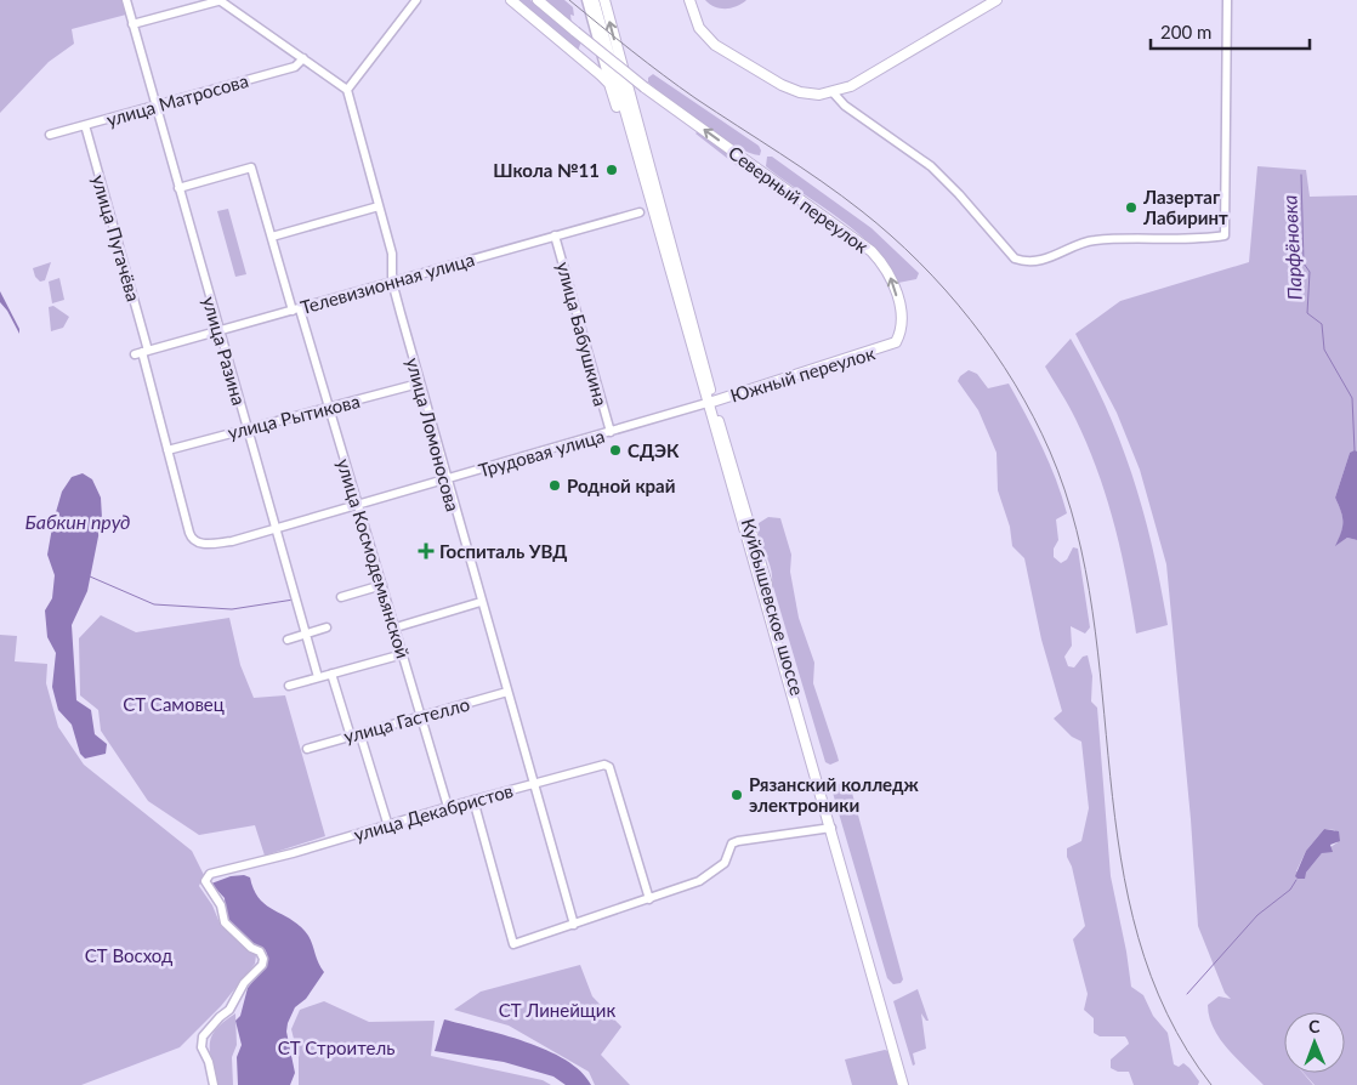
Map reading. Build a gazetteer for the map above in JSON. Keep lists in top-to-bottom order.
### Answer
{
  "streets": {
    "main road": ["Северный переулок", "Южный переулок", "Куйбышевское шоссе"],
    "street": [
      "улица Матросова",
      "улица Пугачёва",
      "Телевизионная улица",
      "улица Бабушкина",
      "улица Разина",
      "улица Рытикова",
      "улица Ломоносова",
      "Трудовая улица",
      "улица Космодемьянской",
      "улица Гастелло",
      "улица Декабристов"
    ]
  },
  "crossings": [
    ["улица Матросова", "улица Пугачёва"],
    ["улица Матросова", "улица Разина"],
    ["Северный переулок", "Южный переулок"],
    ["улица Пугачёва", "Телевизионная улица"],
    ["улица Пугачёва", "улица Рытикова"],
    ["улица Пугачёва", "Трудовая улица"],
    ["Телевизионная улица", "улица Бабушкина"],
    ["Телевизионная улица", "улица Разина"],
    ["Телевизионная улица", "улица Ломоносова"],
    ["Телевизионная улица", "улица Космодемьянской"],
    ["улица Бабушкина", "Трудовая улица"],
    ["улица Разина", "улица Рытикова"],
    ["улица Разина", "Трудовая улица"],
    ["улица Разина", "улица Космодемьянской"],
    ["Южный переулок", "Трудовая улица"],
    ["Южный переулок", "Куйбышевское шоссе"],
    ["улица Рытикова", "улица Ломоносова"],
    ["улица Рытикова", "улица Космодемьянской"],
    ["улица Ломоносова", "Трудовая улица"],
    ["улица Ломоносова", "улица Гастелло"],
    ["улица Ломоносова", "улица Декабристов"],
    ["Трудовая улица", "улица Космодемьянской"],
    ["Трудовая улица", "Куйбышевское шоссе"],
    ["улица Космодемьянской", "улица Гастелло"],
    ["улица Космодемьянской", "улица Декабристов"]
  ],
  "water": ["Парфёновка", "Бабкин пруд"],
  "parks": [
    "СТ Самовец",
    "СТ Восход",
    "СТ Линейщик",
    "СТ Строитель"
  ],
  "places": {
    "other": [
      "Школа №11",
      "Лазертаг Лабиринт",
      "СДЭК",
      "Родной край",
      "Рязанский колледж электроники"
    ],
    "health": ["Госпиталь УВД"]
  },
  "scale_bar": "200 m",
  "north": "top"
}
